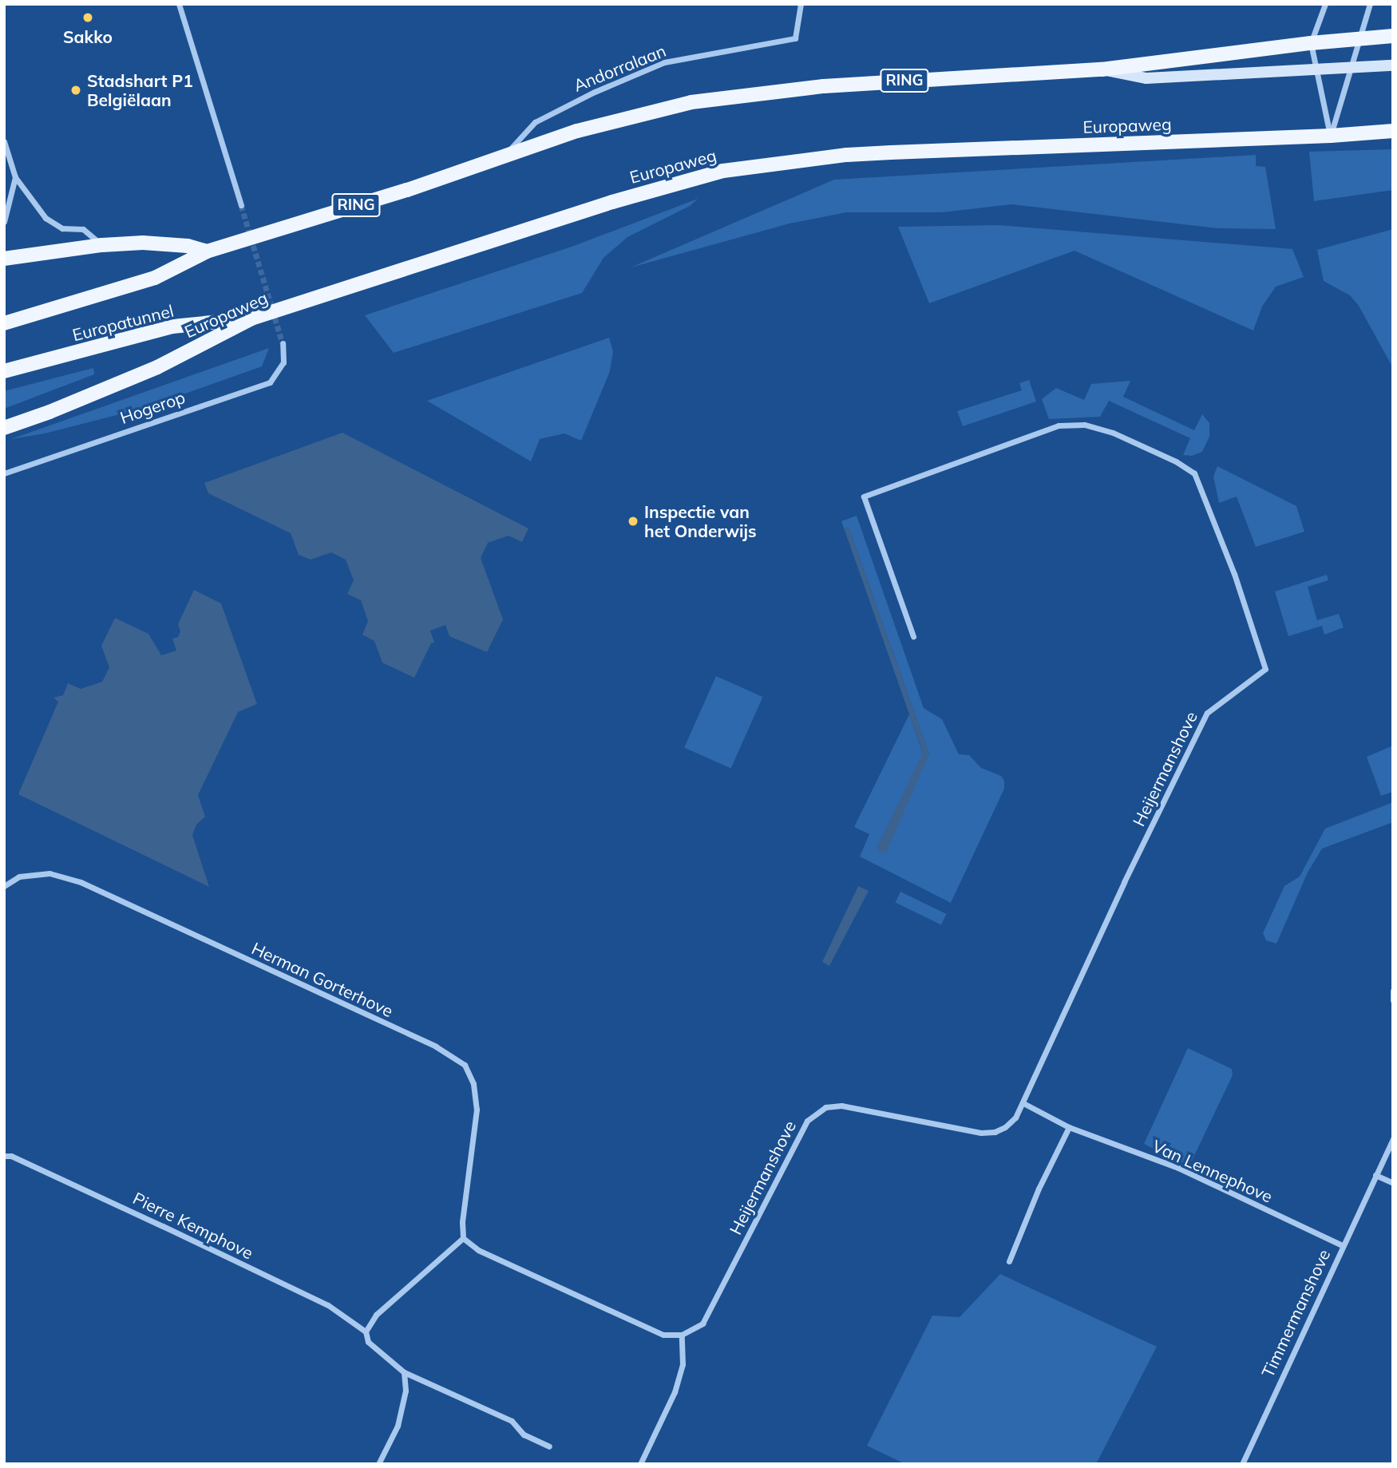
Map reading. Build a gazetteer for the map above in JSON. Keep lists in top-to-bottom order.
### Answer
{
  "streets": {
    "main road": ["RING", "Europaweg", "Europatunnel"],
    "street": [
      "Andorralaan",
      "Hogerop",
      "Heijermanshove",
      "Herman Gorterhove",
      "Van Lennephove",
      "Pierre Kemphove",
      "Timmermanshove"
    ]
  },
  "crossings": [
    ["Andorralaan", "RING"],
    ["RING", "Europatunnel"],
    ["Europaweg", "Europatunnel"],
    ["Heijermanshove", "Van Lennephove"],
    ["Van Lennephove", "Timmermanshove"]
  ],
  "places": ["Sakko", "Stadshart P1 Belgiëlaan", "Inspectie van het Onderwijs"]
}
